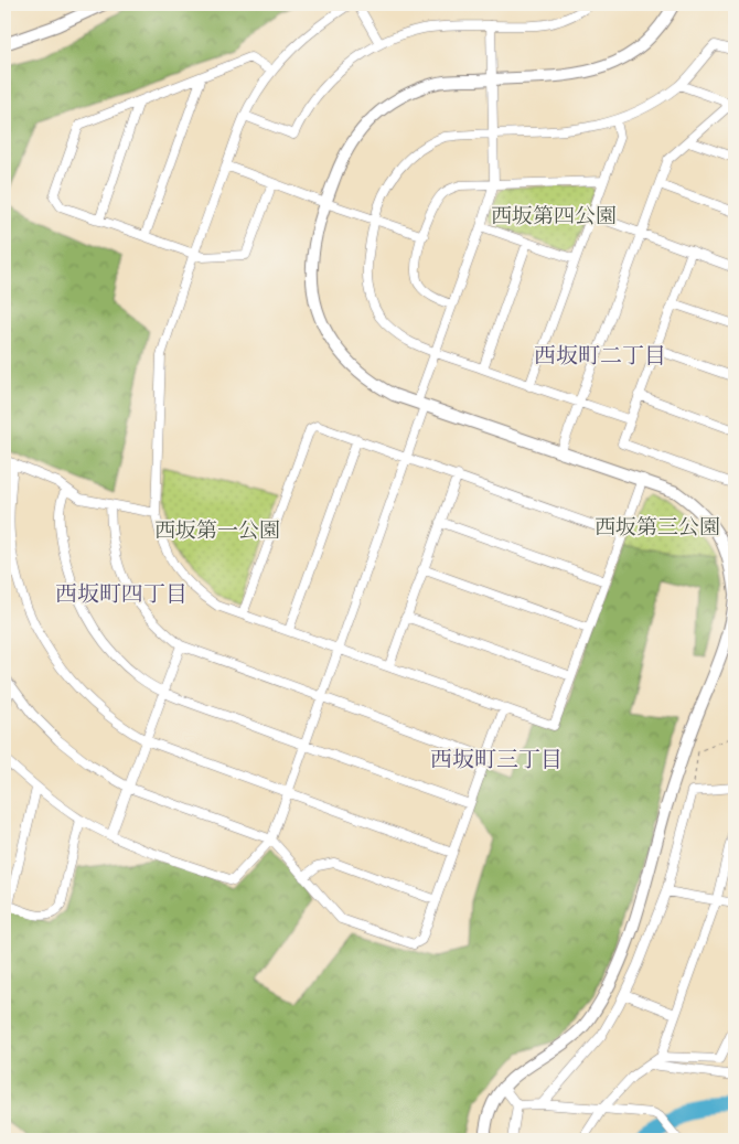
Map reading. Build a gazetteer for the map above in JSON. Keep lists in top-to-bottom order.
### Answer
{
  "districts": ["西坂町二丁目", "西坂町四丁目", "西坂町三丁目"],
  "parks": ["西坂第四公園", "西坂第三公園", "西坂第一公園"]
}
